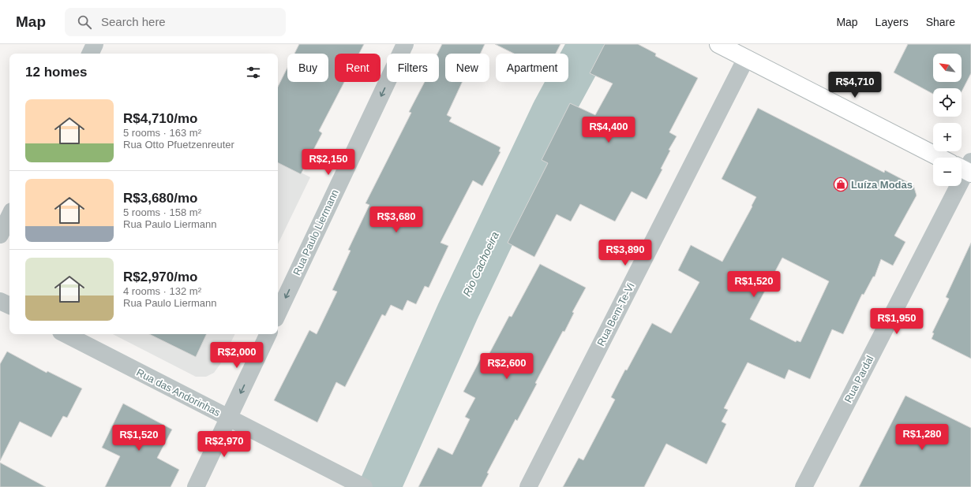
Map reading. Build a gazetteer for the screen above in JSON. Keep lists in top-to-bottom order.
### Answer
{
  "streets": {
    "street": [
      "Rua Paulo Liermann",
      "Rua Bem-Te-Vi",
      "Rua Pardal",
      "Rua das Andorinhas"
    ]
  },
  "one_way": ["Rua Paulo Liermann"],
  "water": ["Rio Cachoeira"],
  "places": {
    "shop": ["Luíza Modas"]
  },
  "north": "top left",
  "page": {
    "header": "Map",
    "search": "Search here",
    "nav": ["Map", "Layers", "Share"],
    "map_buttons": ["+", "−"],
    "chip": [
      "Buy",
      "Rent",
      "Filters",
      "New",
      "Apartment"
    ],
    "heading": "12 homes",
    "price": [
      "R$4,710",
      "R$4,400",
      "R$2,150",
      "R$3,680",
      "R$3,890",
      "R$1,520",
      "R$1,950",
      "R$2,000",
      "R$2,600",
      "R$1,280",
      "R$1,520",
      "R$2,970"
    ],
    "list": [
      {
        "name": "R$4,710/mo",
        "note": "5 rooms · 163 m² · Rua Otto Pfuetzenreuter"
      },
      {
        "name": "R$3,680/mo",
        "note": "5 rooms · 158 m² · Rua Paulo Liermann"
      },
      {
        "name": "R$2,970/mo",
        "note": "4 rooms · 132 m² · Rua Paulo Liermann"
      }
    ]
  }
}
